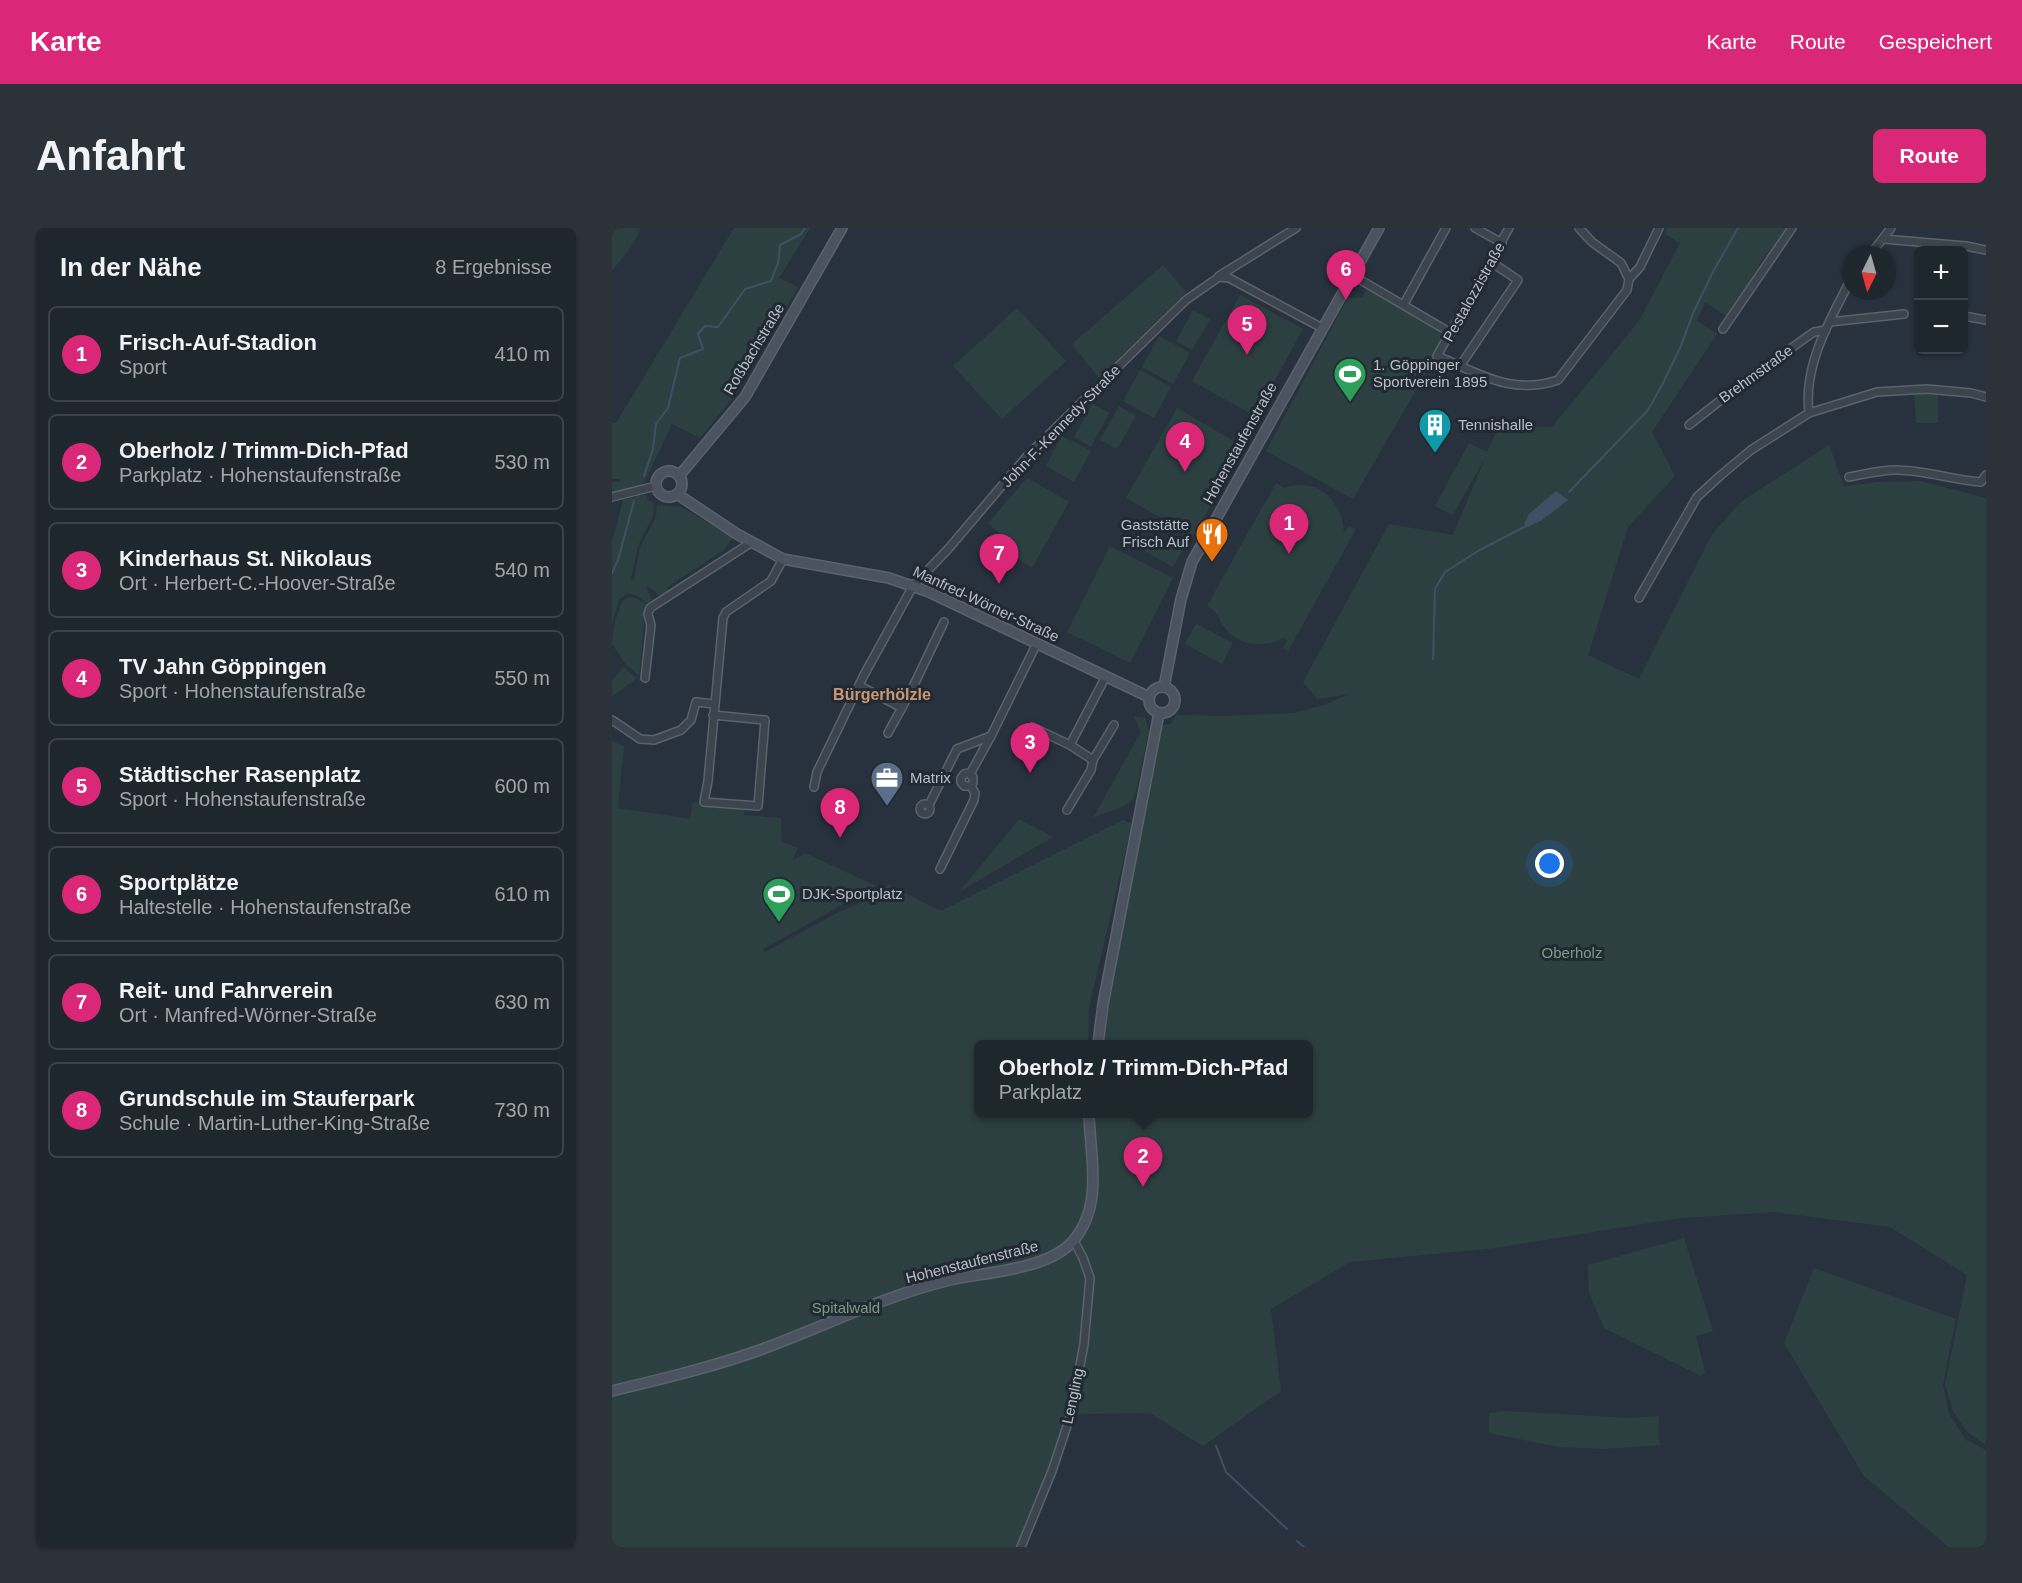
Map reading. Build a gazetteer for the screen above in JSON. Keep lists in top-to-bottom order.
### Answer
{
  "streets": {
    "main road": ["Roßbachstraße", "Hohenstaufenstraße", "Manfred-Wörner-Straße"],
    "street": [
      "Pestalozzistraße",
      "Brehmstraße",
      "John-F.-Kennedy-Straße",
      "Lengling"
    ]
  },
  "crossings": [
    ["Roßbachstraße", "Manfred-Wörner-Straße"],
    ["John-F.-Kennedy-Straße", "Manfred-Wörner-Straße"],
    ["Hohenstaufenstraße", "Manfred-Wörner-Straße"],
    ["Hohenstaufenstraße", "Lengling"]
  ],
  "districts": ["Bürgerhölzle"],
  "parks": ["Oberholz", "Spitalwald"],
  "places": {
    "sports": ["1. Göppinger Sportverein 1895", "DJK-Sportplatz"],
    "building": ["Tennishalle"],
    "restaurant": ["Gaststätte Frisch Auf"],
    "office": ["Matrix"]
  },
  "north": "bottom",
  "page": {
    "header": "Karte",
    "nav": ["Karte", "Route", "Gespeichert"],
    "buttons": "Route",
    "title": "Anfahrt",
    "heading": ["In der Nähe", "8 Ergebnisse"],
    "map_buttons": ["+", "−"],
    "pins": [
      "6",
      "5",
      "4",
      "1",
      "7",
      "3",
      "8",
      "2"
    ],
    "list": [
      {
        "mark": "1",
        "name": "Frisch-Auf-Stadion",
        "note": "Sport",
        "value": "410 m"
      },
      {
        "mark": "2",
        "name": "Oberholz / Trimm-Dich-Pfad",
        "note": "Parkplatz · Hohenstaufenstraße",
        "value": "530 m"
      },
      {
        "mark": "3",
        "name": "Kinderhaus St. Nikolaus",
        "note": "Ort · Herbert-C.-Hoover-Straße",
        "value": "540 m"
      },
      {
        "mark": "4",
        "name": "TV Jahn Göppingen",
        "note": "Sport · Hohenstaufenstraße",
        "value": "550 m"
      },
      {
        "mark": "5",
        "name": "Städtischer Rasenplatz",
        "note": "Sport · Hohenstaufenstraße",
        "value": "600 m"
      },
      {
        "mark": "6",
        "name": "Sportplätze",
        "note": "Haltestelle · Hohenstaufenstraße",
        "value": "610 m"
      },
      {
        "mark": "7",
        "name": "Reit- und Fahrverein",
        "note": "Ort · Manfred-Wörner-Straße",
        "value": "630 m"
      },
      {
        "mark": "8",
        "name": "Grundschule im Stauferpark",
        "note": "Schule · Martin-Luther-King-Straße",
        "value": "730 m"
      }
    ],
    "popup": ["Oberholz / Trimm-Dich-Pfad", "Parkplatz"]
  }
}
